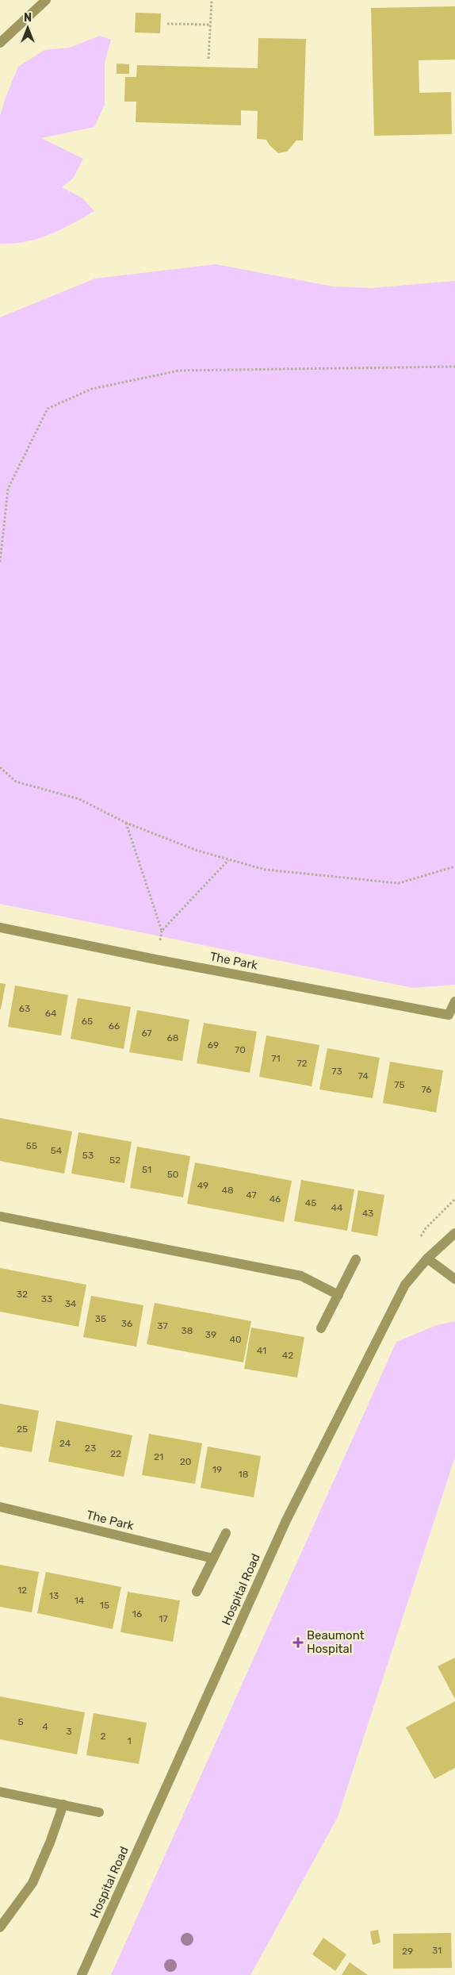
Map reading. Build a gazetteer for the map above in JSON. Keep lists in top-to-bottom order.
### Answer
{
  "streets": {
    "street": ["The Park", "Hospital Road"]
  },
  "places": {
    "health": ["Beaumont Hospital"]
  },
  "house_numbers": [
    "63",
    "64",
    "65",
    "66",
    "67",
    "68",
    "69",
    "70",
    "71",
    "72",
    "73",
    "74",
    "75",
    "76",
    "55",
    "54",
    "53",
    "52",
    "51",
    "50",
    "49",
    "48",
    "47",
    "46",
    "45",
    "44",
    "43",
    "32",
    "33",
    "34",
    "35",
    "36",
    "37",
    "38",
    "39",
    "40",
    "41",
    "42",
    "25",
    "24",
    "23",
    "22",
    "21",
    "20",
    "19",
    "18",
    "12",
    "13",
    "14",
    "15",
    "16",
    "17",
    "5",
    "4",
    "3",
    "2",
    "1",
    "31",
    "29"
  ],
  "north": "top"
}
